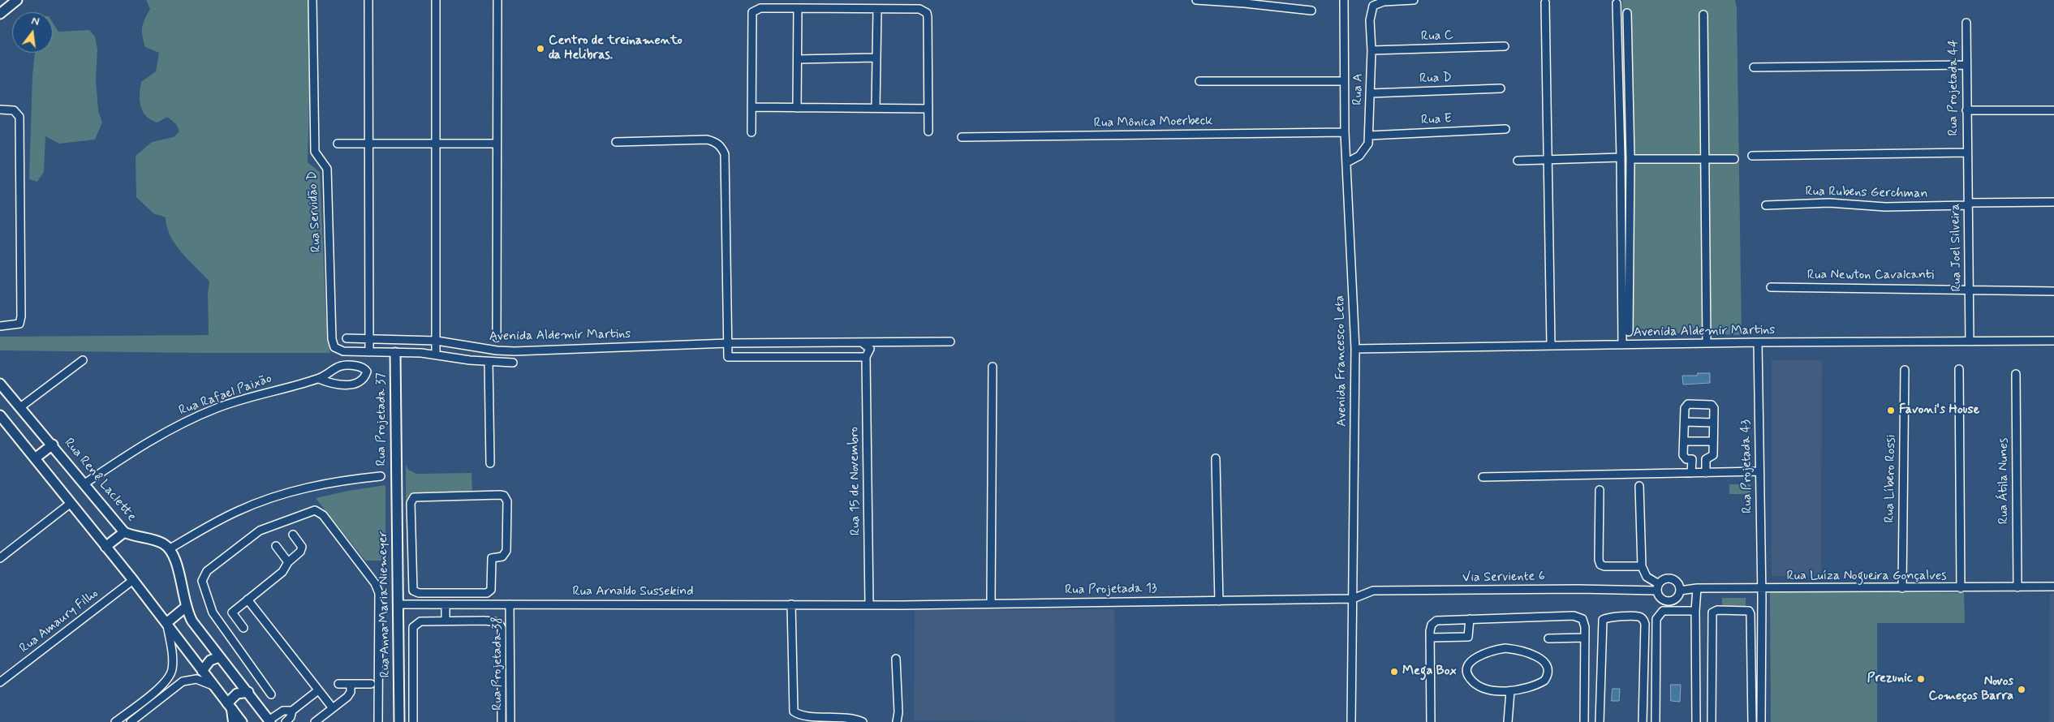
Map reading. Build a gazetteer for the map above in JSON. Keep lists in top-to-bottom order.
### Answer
{
  "streets": {
    "street": [
      "Rua C",
      "Rua D",
      "Rua Projetada 44",
      "Rua A",
      "Rua E",
      "Rua Mônica Moerbeck",
      "Rua Rubens Gerchman",
      "Rua Servidão D",
      "Rua Joel Silveira",
      "Rua Newton Cavalcanti",
      "Avenida Aldemir Martins",
      "Avenida Francesco Leta",
      "Rua Rafael Paixão",
      "Rua Projetada 37",
      "Rua Projetada 43",
      "Rua Líbero Rossi",
      "Rua Renê Laclette",
      "Rua 15 de Novembro",
      "Rua Átila Nunes",
      "Rua Luíza Nogueira Gonçalves",
      "Via Serviente 6",
      "Rua Projetada 13",
      "Rua Arnaldo Sussekind",
      "Rua Anna Maria Niemeyer",
      "Rua Amaury Filho",
      "Rua Projetada 38"
    ]
  },
  "crossings": [
    ["Rua C", "Rua A"],
    ["Rua D", "Rua A"],
    ["Rua Projetada 44", "Rua Joel Silveira"],
    ["Rua A", "Rua E"],
    ["Rua A", "Avenida Francesco Leta"],
    ["Rua Mônica Moerbeck", "Avenida Francesco Leta"],
    ["Rua Rubens Gerchman", "Rua Joel Silveira"],
    ["Rua Servidão D", "Avenida Aldemir Martins"],
    ["Rua Joel Silveira", "Rua Newton Cavalcanti"],
    ["Rua Joel Silveira", "Avenida Aldemir Martins"],
    ["Avenida Aldemir Martins", "Avenida Francesco Leta"],
    ["Avenida Aldemir Martins", "Rua Projetada 37"],
    ["Avenida Aldemir Martins", "Rua Projetada 43"],
    ["Avenida Francesco Leta", "Via Serviente 6"],
    ["Avenida Francesco Leta", "Rua Projetada 13"],
    ["Rua Rafael Paixão", "Rua Renê Laclette"],
    ["Rua Projetada 37", "Rua Anna Maria Niemeyer"],
    ["Rua Projetada 43", "Rua Luíza Nogueira Gonçalves"],
    ["Rua Líbero Rossi", "Rua Luíza Nogueira Gonçalves"],
    ["Rua 15 de Novembro", "Rua Projetada 13"],
    ["Rua 15 de Novembro", "Rua Arnaldo Sussekind"],
    ["Rua Átila Nunes", "Rua Luíza Nogueira Gonçalves"],
    ["Rua Luíza Nogueira Gonçalves", "Via Serviente 6"],
    ["Via Serviente 6", "Rua Projetada 13"],
    ["Rua Projetada 13", "Rua Arnaldo Sussekind"],
    ["Rua Arnaldo Sussekind", "Rua Anna Maria Niemeyer"],
    ["Rua Arnaldo Sussekind", "Rua Projetada 38"]
  ],
  "places": [
    "Centro de treinamento da Helibras.",
    "Favoni's House",
    "Mega Box",
    "Prezunic",
    "Novos Começos Barra"
  ],
  "north": "top"
}
